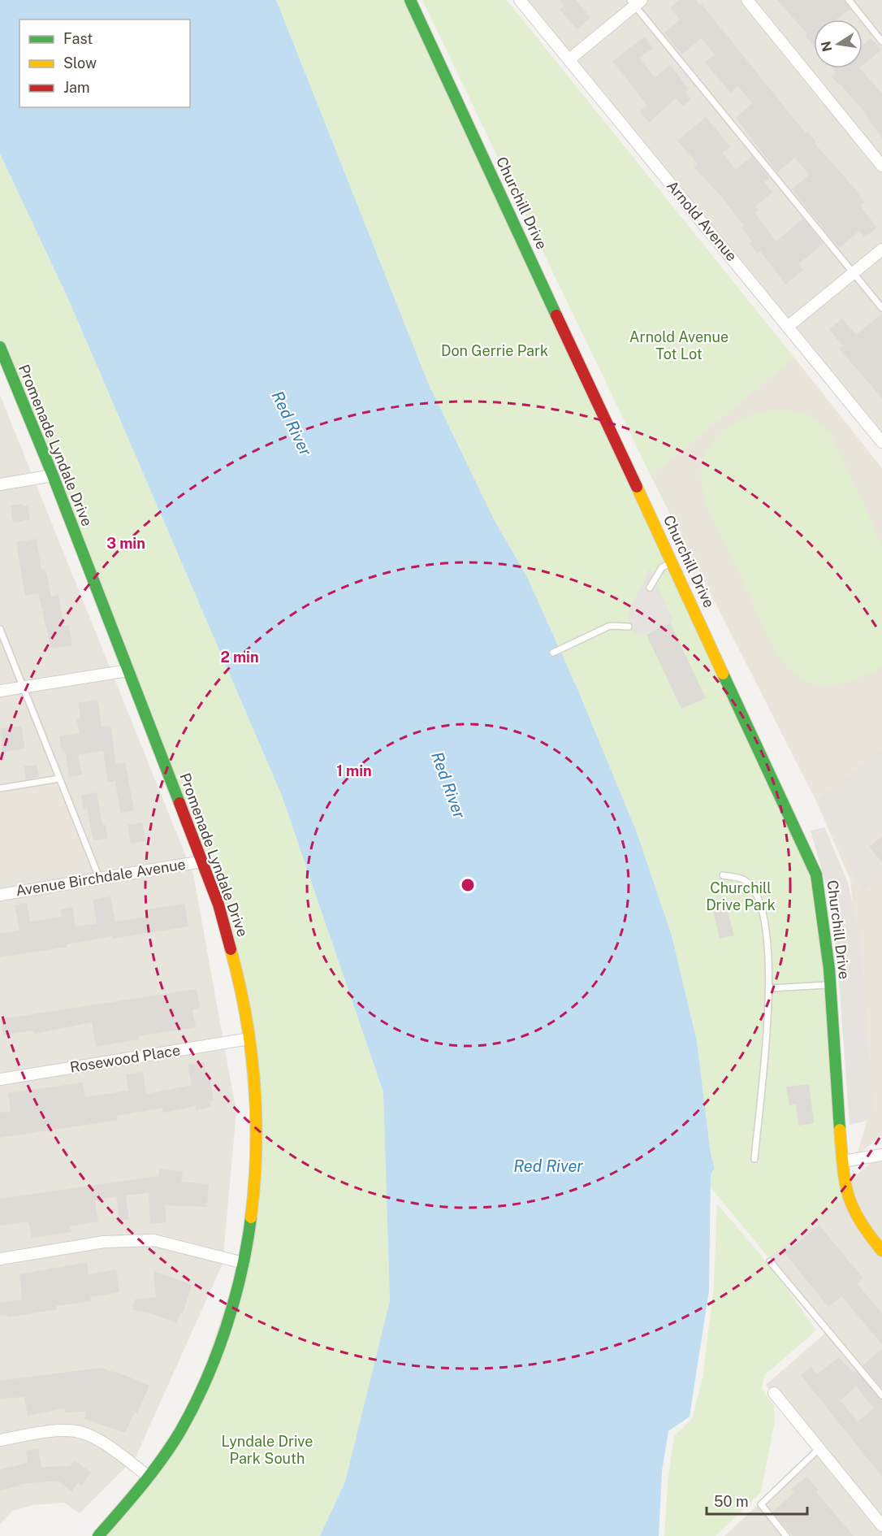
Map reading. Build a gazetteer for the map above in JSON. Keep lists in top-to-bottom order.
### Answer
{
  "streets": {
    "street": [
      "Churchill Drive",
      "Arnold Avenue",
      "Promenade Lyndale Drive",
      "Avenue Birchdale Avenue",
      "Rosewood Place"
    ]
  },
  "crossings": [
    ["Promenade Lyndale Drive", "Avenue Birchdale Avenue"],
    ["Promenade Lyndale Drive", "Rosewood Place"]
  ],
  "water": ["Red River"],
  "parks": [
    "Arnold Avenue Tot Lot",
    "Don Gerrie Park",
    "Churchill Drive Park",
    "Lyndale Drive Park South"
  ],
  "legend": ["Fast", "Slow", "Jam"],
  "scale_bar": "50 m",
  "north": "left",
  "rings": ["3 min", "2 min", "1 min"]
}
